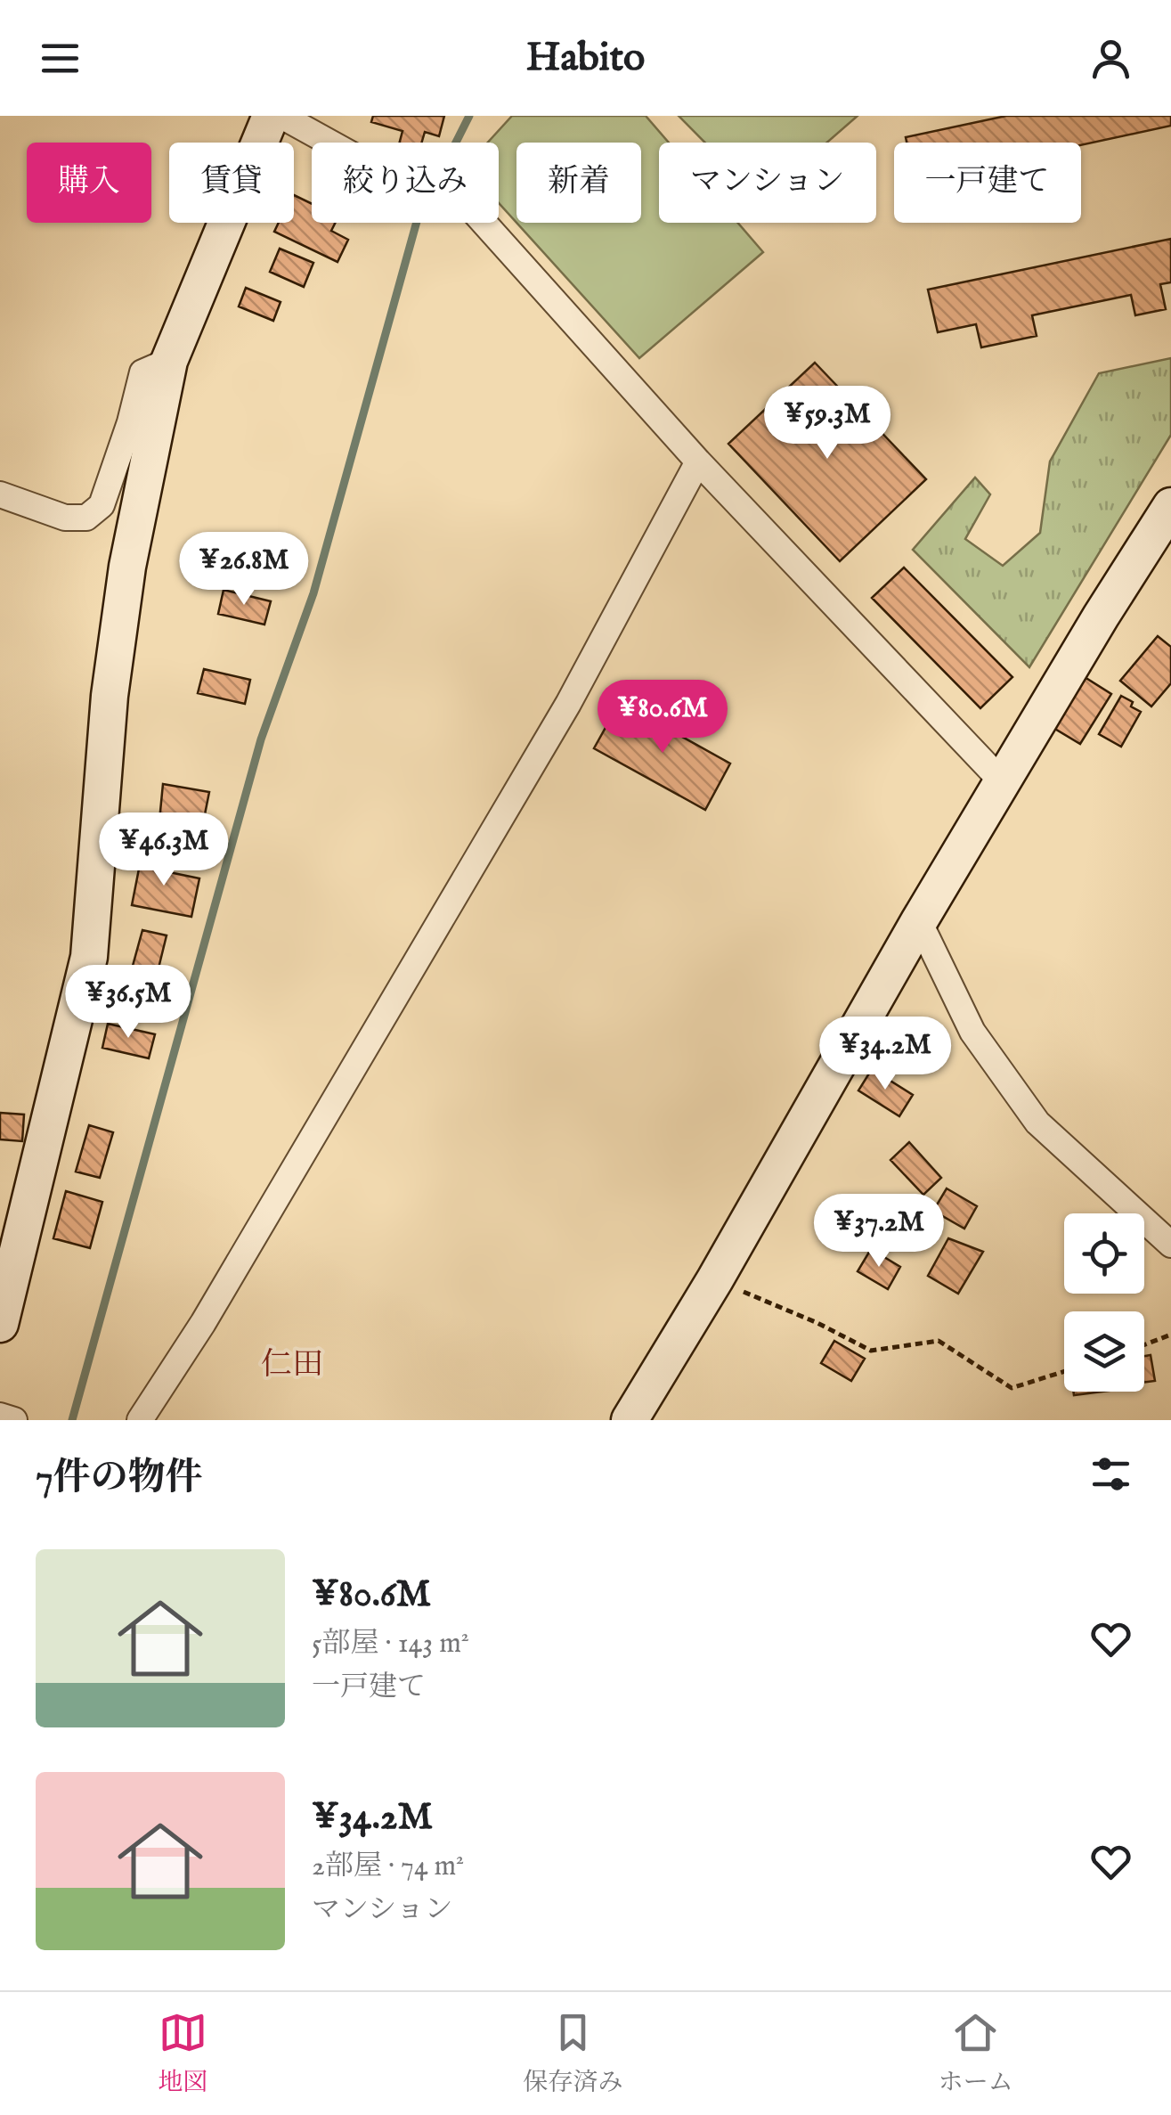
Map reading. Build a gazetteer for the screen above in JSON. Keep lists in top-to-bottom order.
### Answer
{
  "districts": ["仁田"],
  "page": {
    "header": "Habito",
    "chip": [
      "購入",
      "賃貸",
      "絞り込み",
      "新着",
      "マンション",
      "一戸建て"
    ],
    "price": [
      "¥59.3M",
      "¥26.8M",
      "¥80.6M",
      "¥46.3M",
      "¥36.5M",
      "¥34.2M",
      "¥37.2M"
    ],
    "heading": "7件の物件",
    "list": [
      {
        "name": "¥80.6M",
        "note": "5部屋 · 143 m² · 一戸建て"
      },
      {
        "name": "¥34.2M",
        "note": "2部屋 · 74 m² · マンション"
      }
    ],
    "tabs": ["地図", "保存済み", "ホーム"]
  }
}
